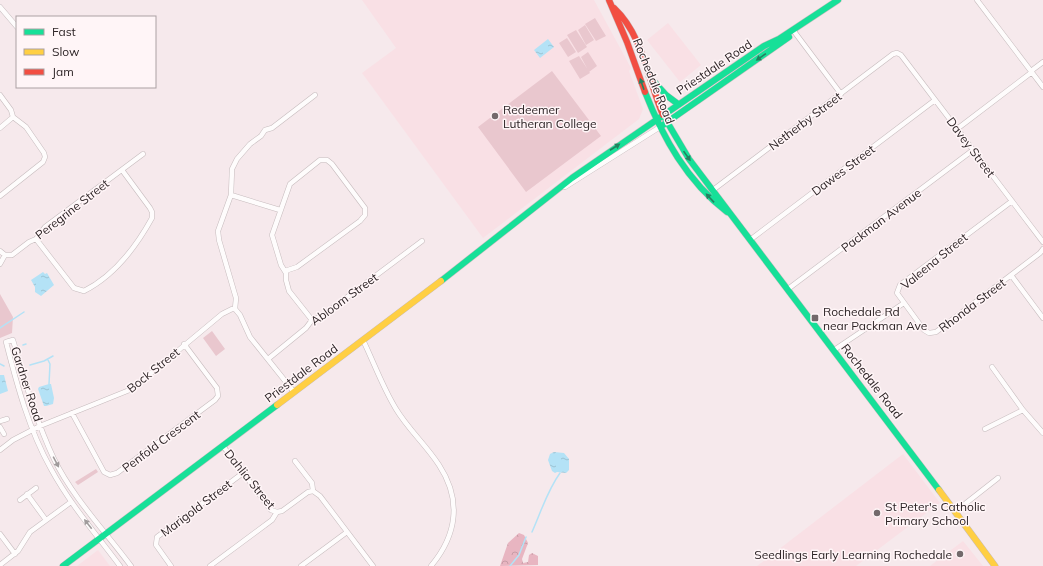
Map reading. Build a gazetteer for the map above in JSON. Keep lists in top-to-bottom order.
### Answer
{
  "streets": {
    "street": [
      "Priestdale Road",
      "Rochedale Road",
      "Netherby Street",
      "Davey Street",
      "Dawes Street",
      "Peregrine Street",
      "Packman Avenue",
      "Valeena Street",
      "Abloom Street",
      "Rhonda Street",
      "Bock Street",
      "Gardner Road",
      "Penfold Crescent",
      "Dahlia Street",
      "Marigold Street"
    ]
  },
  "crossings": [
    ["Priestdale Road", "Rochedale Road"],
    ["Priestdale Road", "Gardner Road"],
    ["Priestdale Road", "Dahlia Street"],
    ["Rochedale Road", "Netherby Street"],
    ["Rochedale Road", "Dawes Street"],
    ["Rochedale Road", "Packman Avenue"],
    ["Rochedale Road", "Valeena Street"],
    ["Netherby Street", "Davey Street"],
    ["Davey Street", "Dawes Street"],
    ["Davey Street", "Packman Avenue"],
    ["Davey Street", "Valeena Street"],
    ["Valeena Street", "Rhonda Street"],
    ["Bock Street", "Gardner Road"],
    ["Bock Street", "Penfold Crescent"],
    ["Dahlia Street", "Marigold Street"]
  ],
  "places": {
    "other": ["Redeemer Lutheran College", "St Peter's Catholic Primary School", "Seedlings Early Learning Rochedale"],
    "transit": ["Rochedale Rd near Packman Ave"]
  },
  "legend": ["Fast", "Slow", "Jam"]
}
